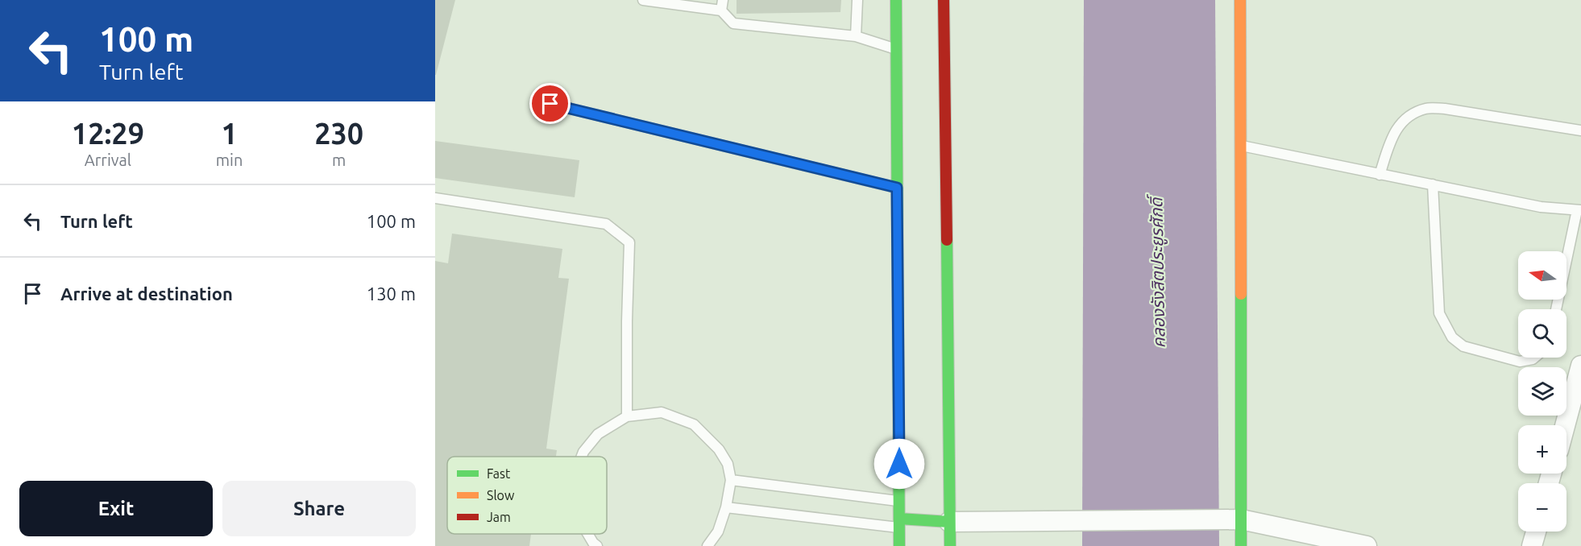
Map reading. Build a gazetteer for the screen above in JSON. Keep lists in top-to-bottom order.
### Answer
{
  "water": ["คลองรังสิตประยูรศักดิ์"],
  "legend": ["Fast", "Slow", "Jam"],
  "north": "left",
  "page": {
    "turn": ["100 m", "Turn left"],
    "eta": [
      "12:29",
      "Arrival",
      "1",
      "min",
      "230",
      "m"
    ],
    "list": [
      {
        "name": "Turn left",
        "value": "100 m"
      },
      {
        "name": "Arrive at destination",
        "value": "130 m"
      }
    ],
    "map_buttons": ["+", "−"],
    "buttons": ["Exit", "Share"]
  }
}
